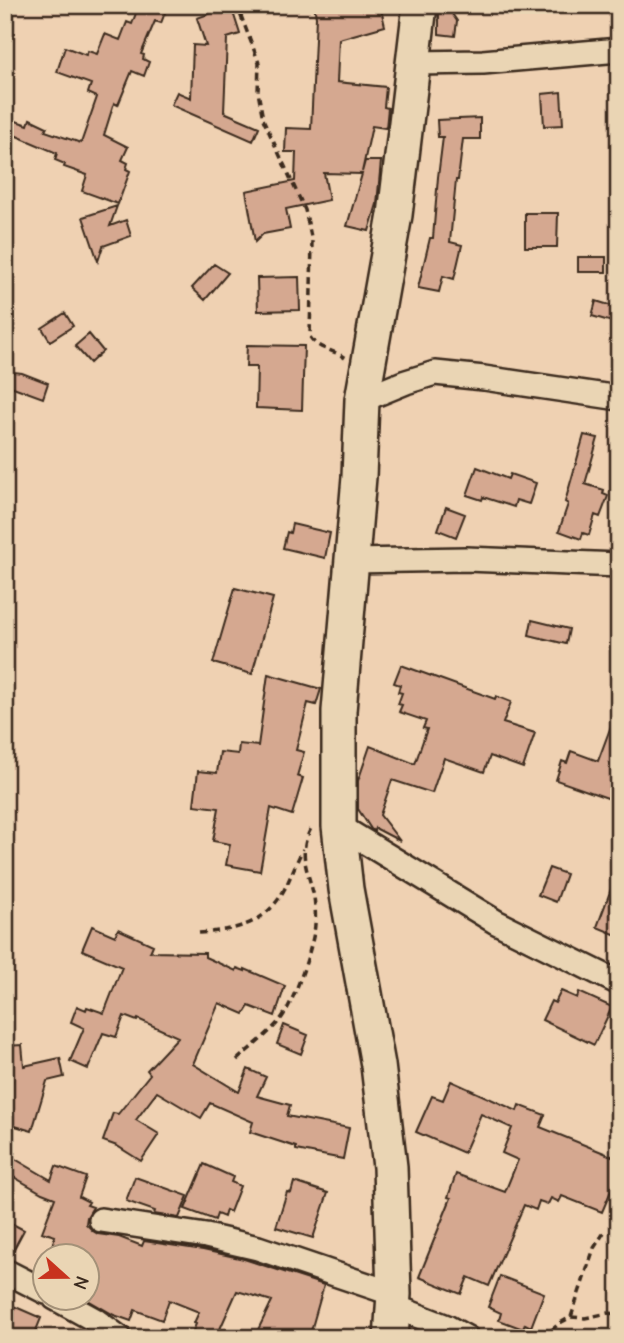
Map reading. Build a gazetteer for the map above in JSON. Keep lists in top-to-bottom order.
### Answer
{
  "north": "right"
}
